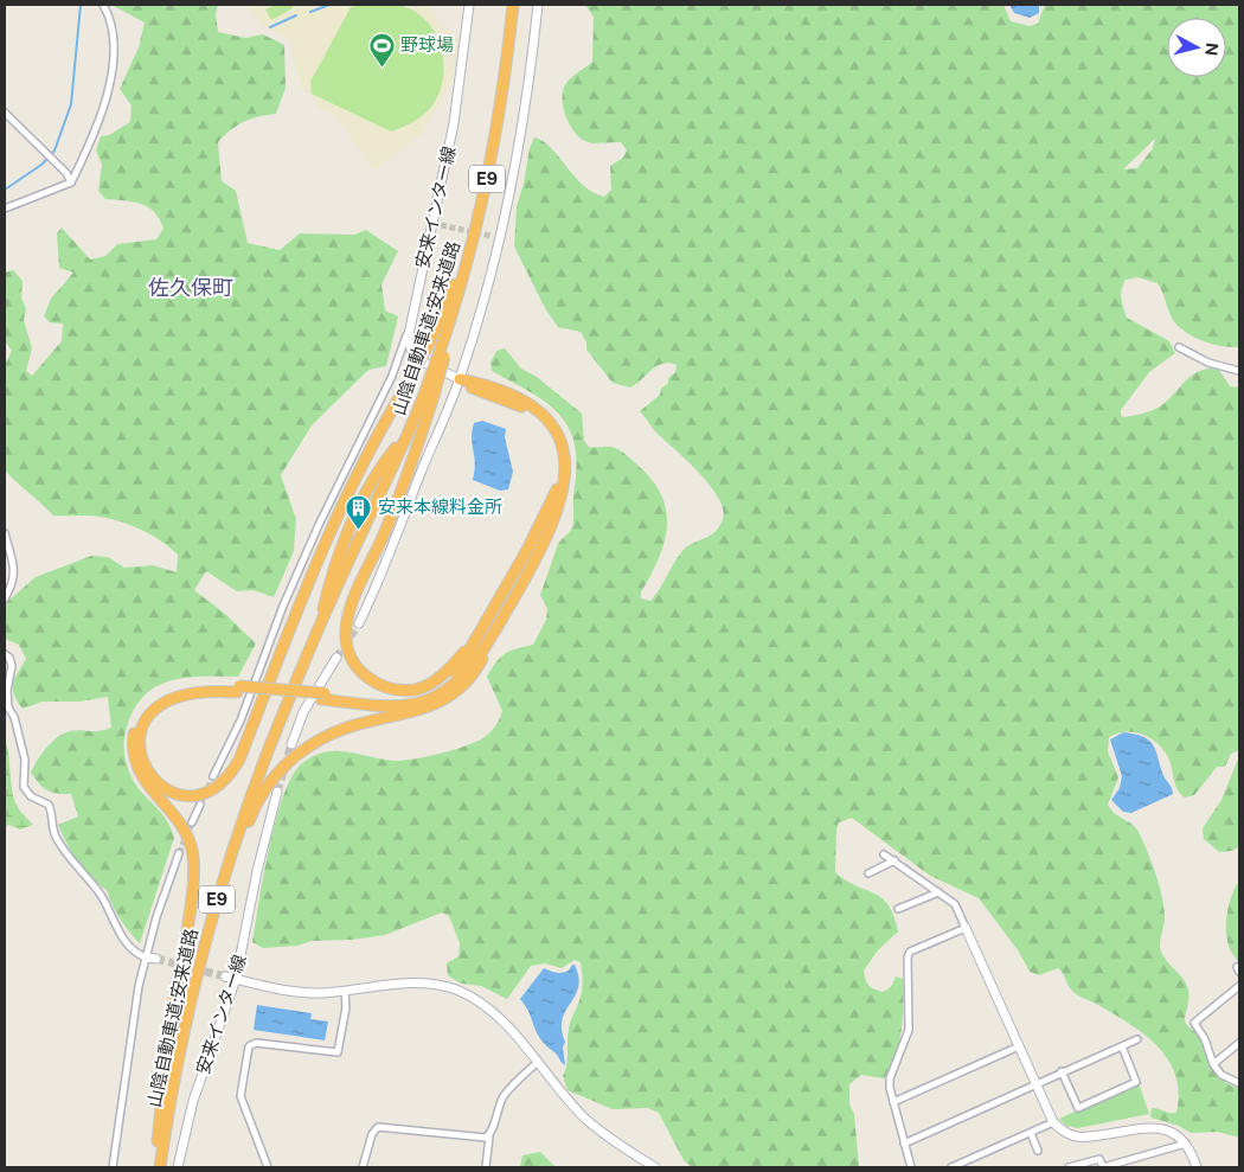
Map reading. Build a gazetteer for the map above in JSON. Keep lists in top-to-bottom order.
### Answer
{
  "streets": {
    "highway": ["E9", "山陰自動車道;安来道路"],
    "main road": ["安来インター線"]
  },
  "crossings": [
    ["E9", "山陰自動車道;安来道路"]
  ],
  "districts": ["佐久保町"],
  "places": {
    "sports": ["野球場"],
    "building": ["安来本線料金所"]
  },
  "north": "right"
}
